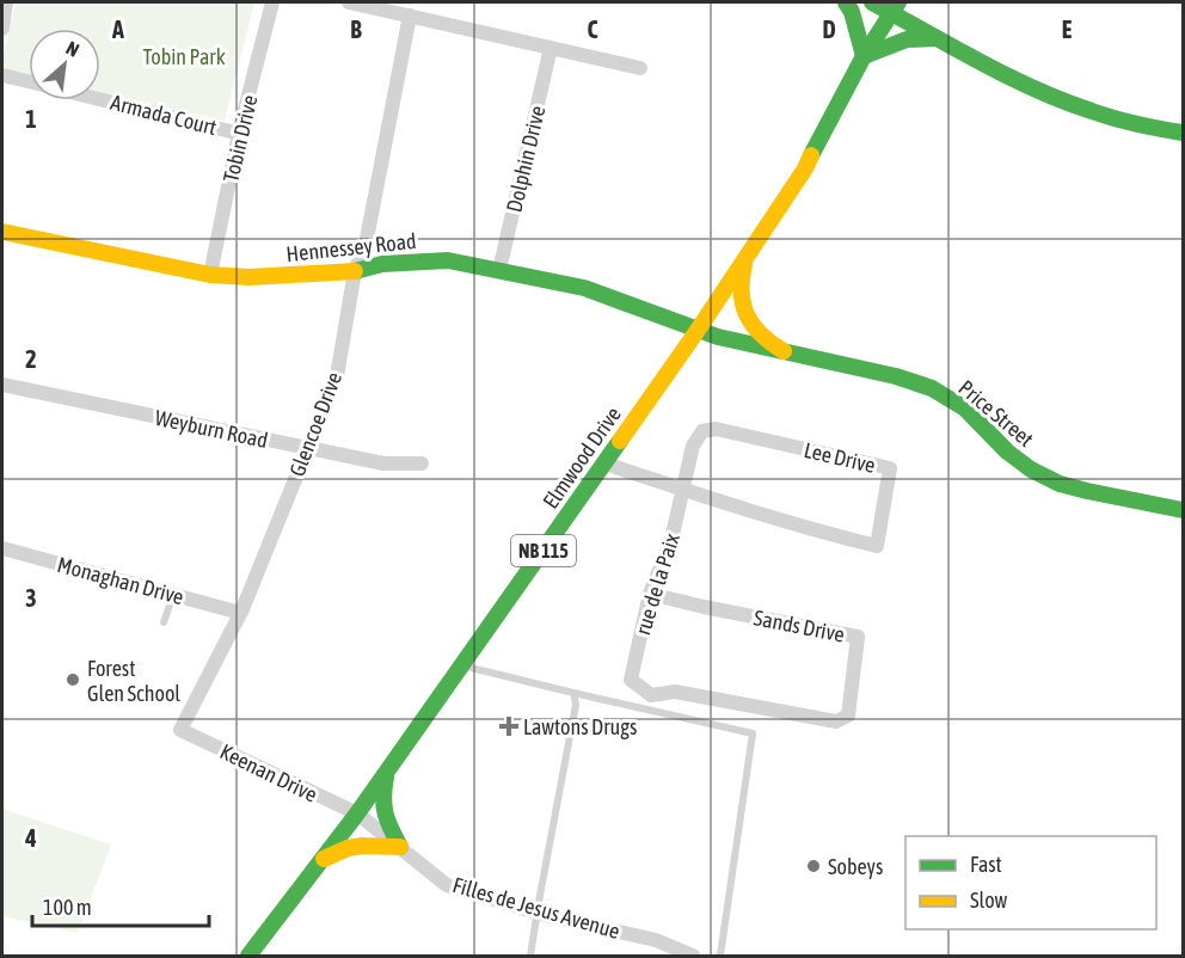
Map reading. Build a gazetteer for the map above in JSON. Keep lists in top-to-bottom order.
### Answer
{
  "streets": {
    "main road": [
      "Hennessey Road",
      "Price Street",
      "Elmwood Drive",
      "NB 115"
    ],
    "street": [
      "Armada Court",
      "Tobin Drive",
      "Dolphin Drive",
      "Glencoe Drive",
      "Weyburn Road",
      "Lee Drive",
      "Monaghan Drive",
      "rue de la Paix",
      "Sands Drive",
      "Keenan Drive",
      "Filles de Jesus Avenue"
    ]
  },
  "crossings": [
    ["Armada Court", "Tobin Drive"],
    ["Tobin Drive", "Hennessey Road"],
    ["Dolphin Drive", "Hennessey Road"],
    ["Hennessey Road", "Price Street"],
    ["Hennessey Road", "Glencoe Drive"],
    ["Hennessey Road", "Elmwood Drive"],
    ["Price Street", "Elmwood Drive"],
    ["Glencoe Drive", "Weyburn Road"],
    ["Glencoe Drive", "Monaghan Drive"],
    ["Glencoe Drive", "Keenan Drive"],
    ["Elmwood Drive", "Keenan Drive"],
    ["Elmwood Drive", "Filles de Jesus Avenue"],
    ["Lee Drive", "rue de la Paix"],
    ["rue de la Paix", "Sands Drive"],
    ["Keenan Drive", "Filles de Jesus Avenue"]
  ],
  "parks": ["Tobin Park"],
  "places": {
    "other": ["Forest Glen School", "Sobeys"],
    "health": ["Lawtons Drugs"]
  },
  "legend": ["Fast", "Slow"],
  "scale_bar": "100 m",
  "north": "top right",
  "grid": {
    "columns": [
      "A",
      "B",
      "C",
      "D",
      "E"
    ],
    "rows": [
      "1",
      "2",
      "3",
      "4"
    ]
  }
}
